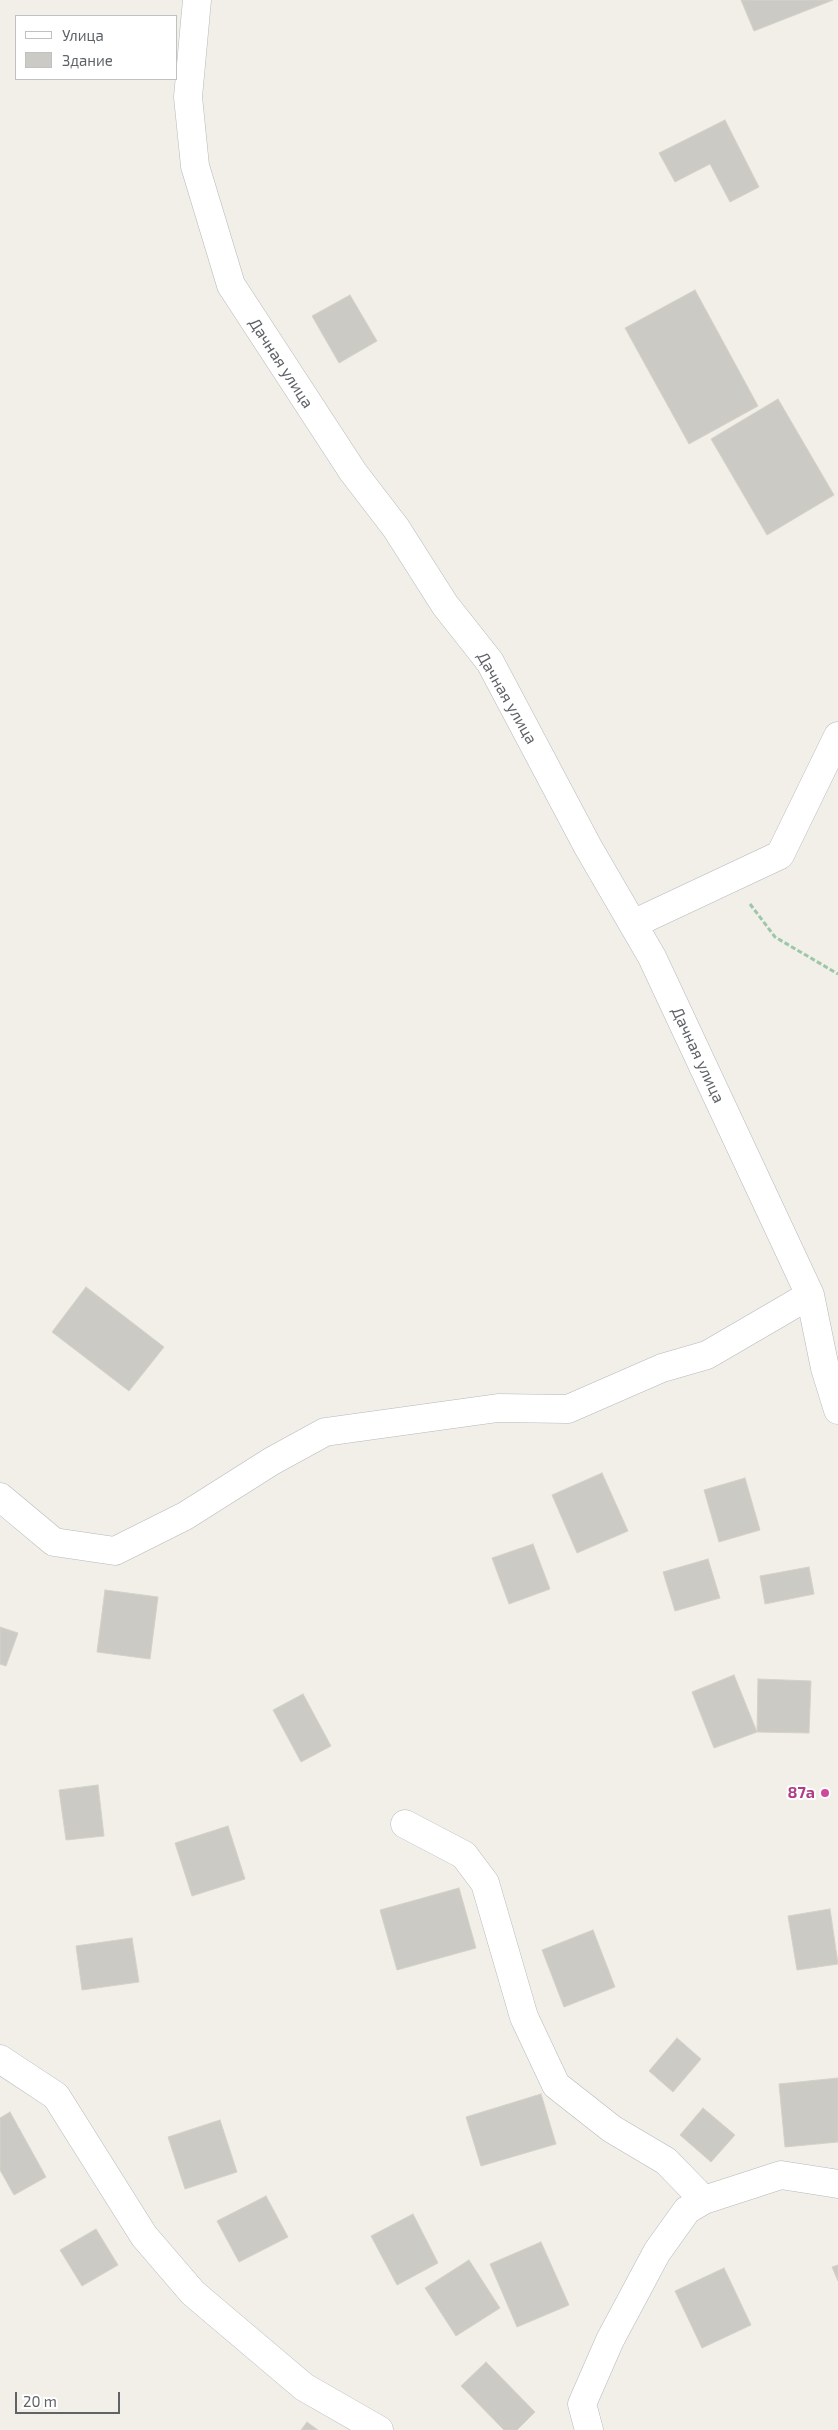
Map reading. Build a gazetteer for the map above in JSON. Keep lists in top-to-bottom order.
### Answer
{
  "streets": {
    "street": ["Дачная улица"]
  },
  "places": ["87а"],
  "legend": ["Улица", "Здание"],
  "scale_bar": "20 m"
}
